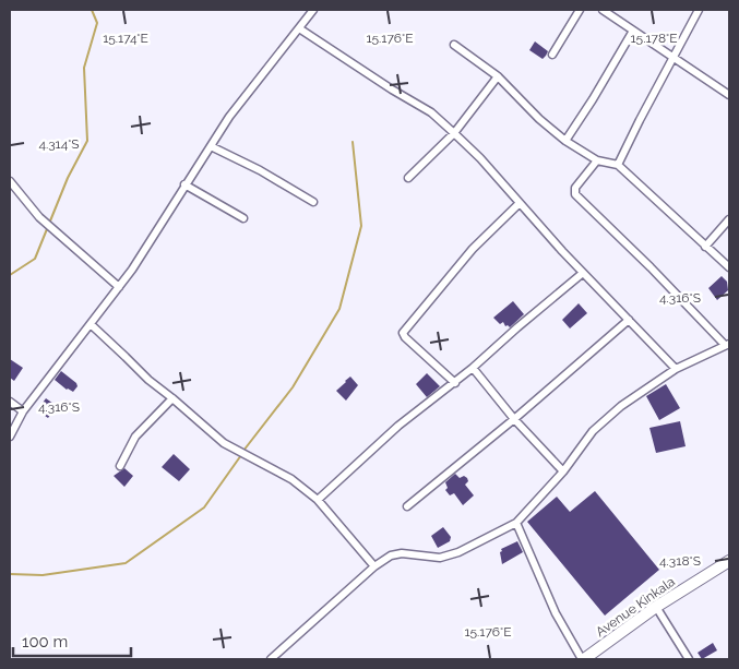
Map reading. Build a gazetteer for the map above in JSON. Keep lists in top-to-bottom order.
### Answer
{
  "streets": {
    "main road": ["Avenue Kinkala"]
  },
  "scale_bar": "100 m",
  "coordinates": [
    "15.176°E",
    "15.174°E",
    "15.178°E",
    "4.314°S",
    "4.316°S",
    "4.318°S"
  ]
}
